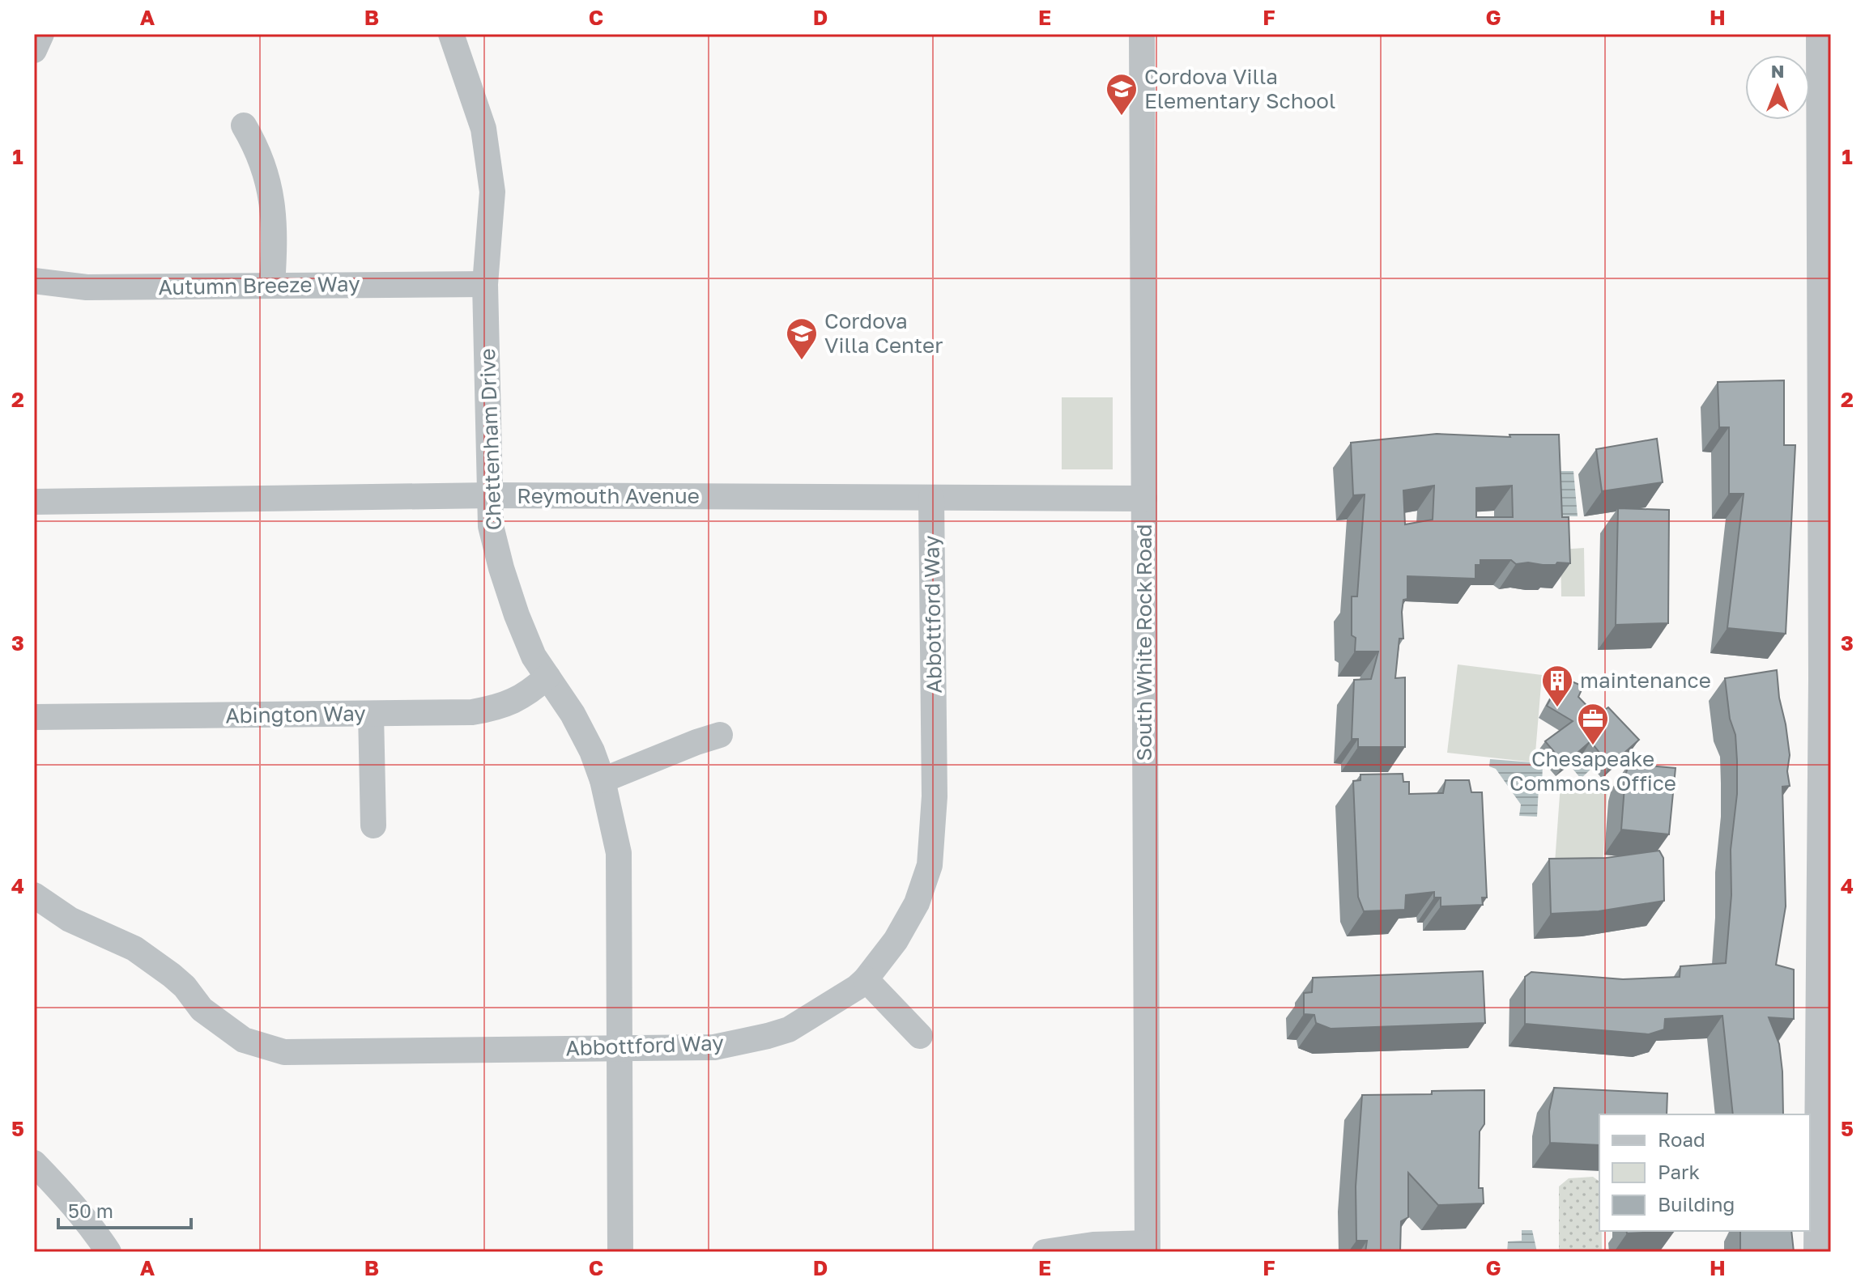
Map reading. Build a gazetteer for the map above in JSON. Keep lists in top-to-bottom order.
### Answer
{
  "streets": {
    "street": [
      "Autumn Breeze Way",
      "Chettenham Drive",
      "Reymouth Avenue",
      "Abbottford Way",
      "South White Rock Road",
      "Abington Way"
    ]
  },
  "crossings": [
    ["Autumn Breeze Way", "Chettenham Drive"],
    ["Chettenham Drive", "Reymouth Avenue"],
    ["Chettenham Drive", "Abbottford Way"],
    ["Chettenham Drive", "Abington Way"],
    ["Reymouth Avenue", "Abbottford Way"],
    ["Reymouth Avenue", "South White Rock Road"]
  ],
  "places": {
    "school or university": ["Cordova Villa Elementary School", "Cordova Villa Center"],
    "building": ["maintenance"],
    "office": ["Chesapeake Commons Office"]
  },
  "legend": ["Road", "Park", "Building"],
  "scale_bar": "50 m",
  "north": "top",
  "grid": {
    "columns": [
      "A",
      "B",
      "C",
      "D",
      "E",
      "F",
      "G",
      "H"
    ],
    "rows": [
      "1",
      "2",
      "3",
      "4",
      "5"
    ]
  }
}
